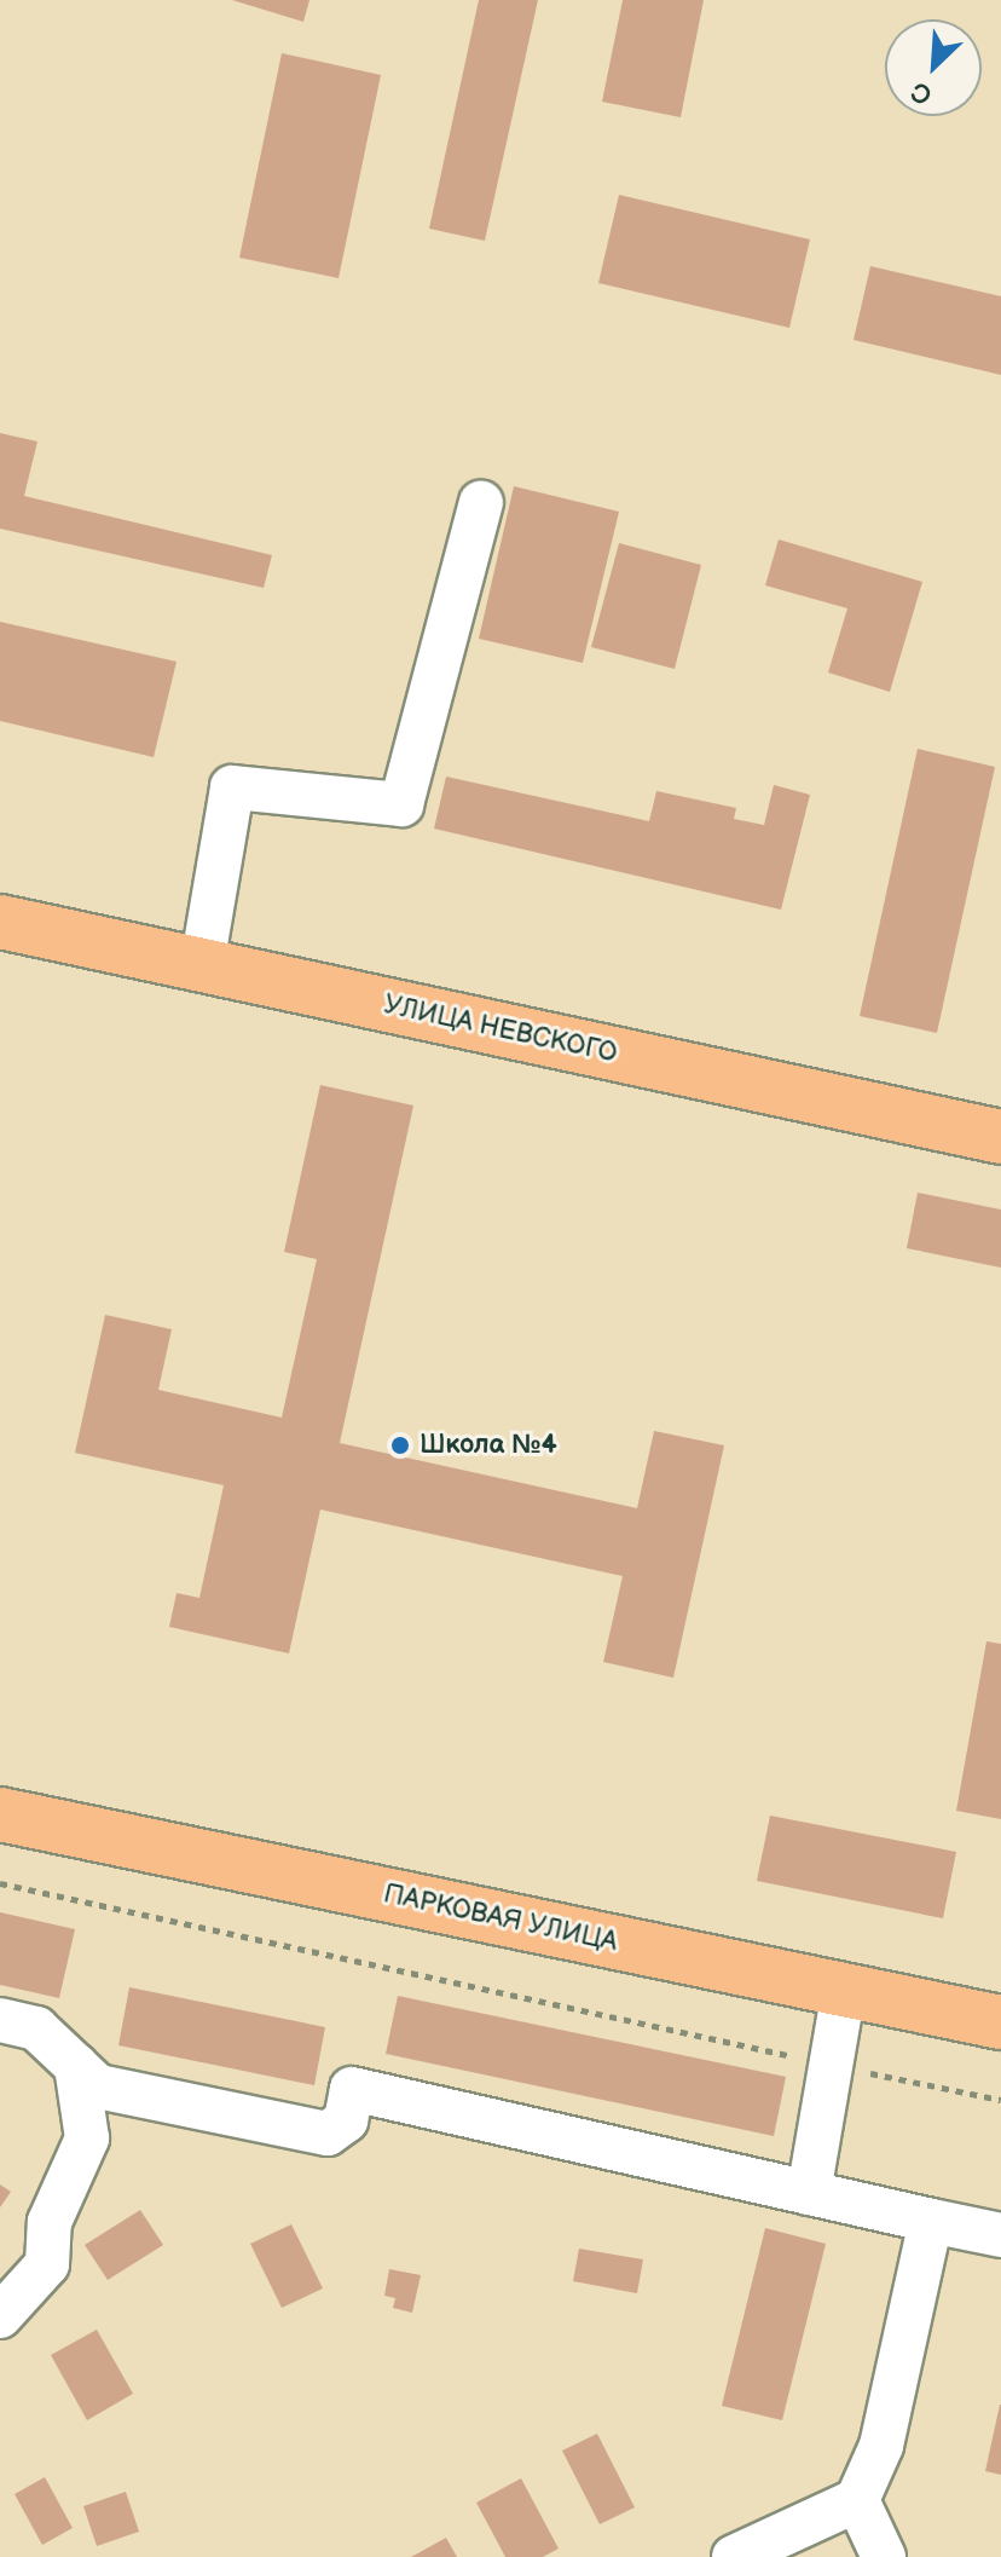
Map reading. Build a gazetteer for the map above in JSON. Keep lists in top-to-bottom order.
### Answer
{
  "streets": {
    "main road": ["УЛИЦА НЕВСКОГО", "ПАРКОВАЯ УЛИЦА"]
  },
  "places": ["Школа №4"],
  "north": "bottom left"
}
